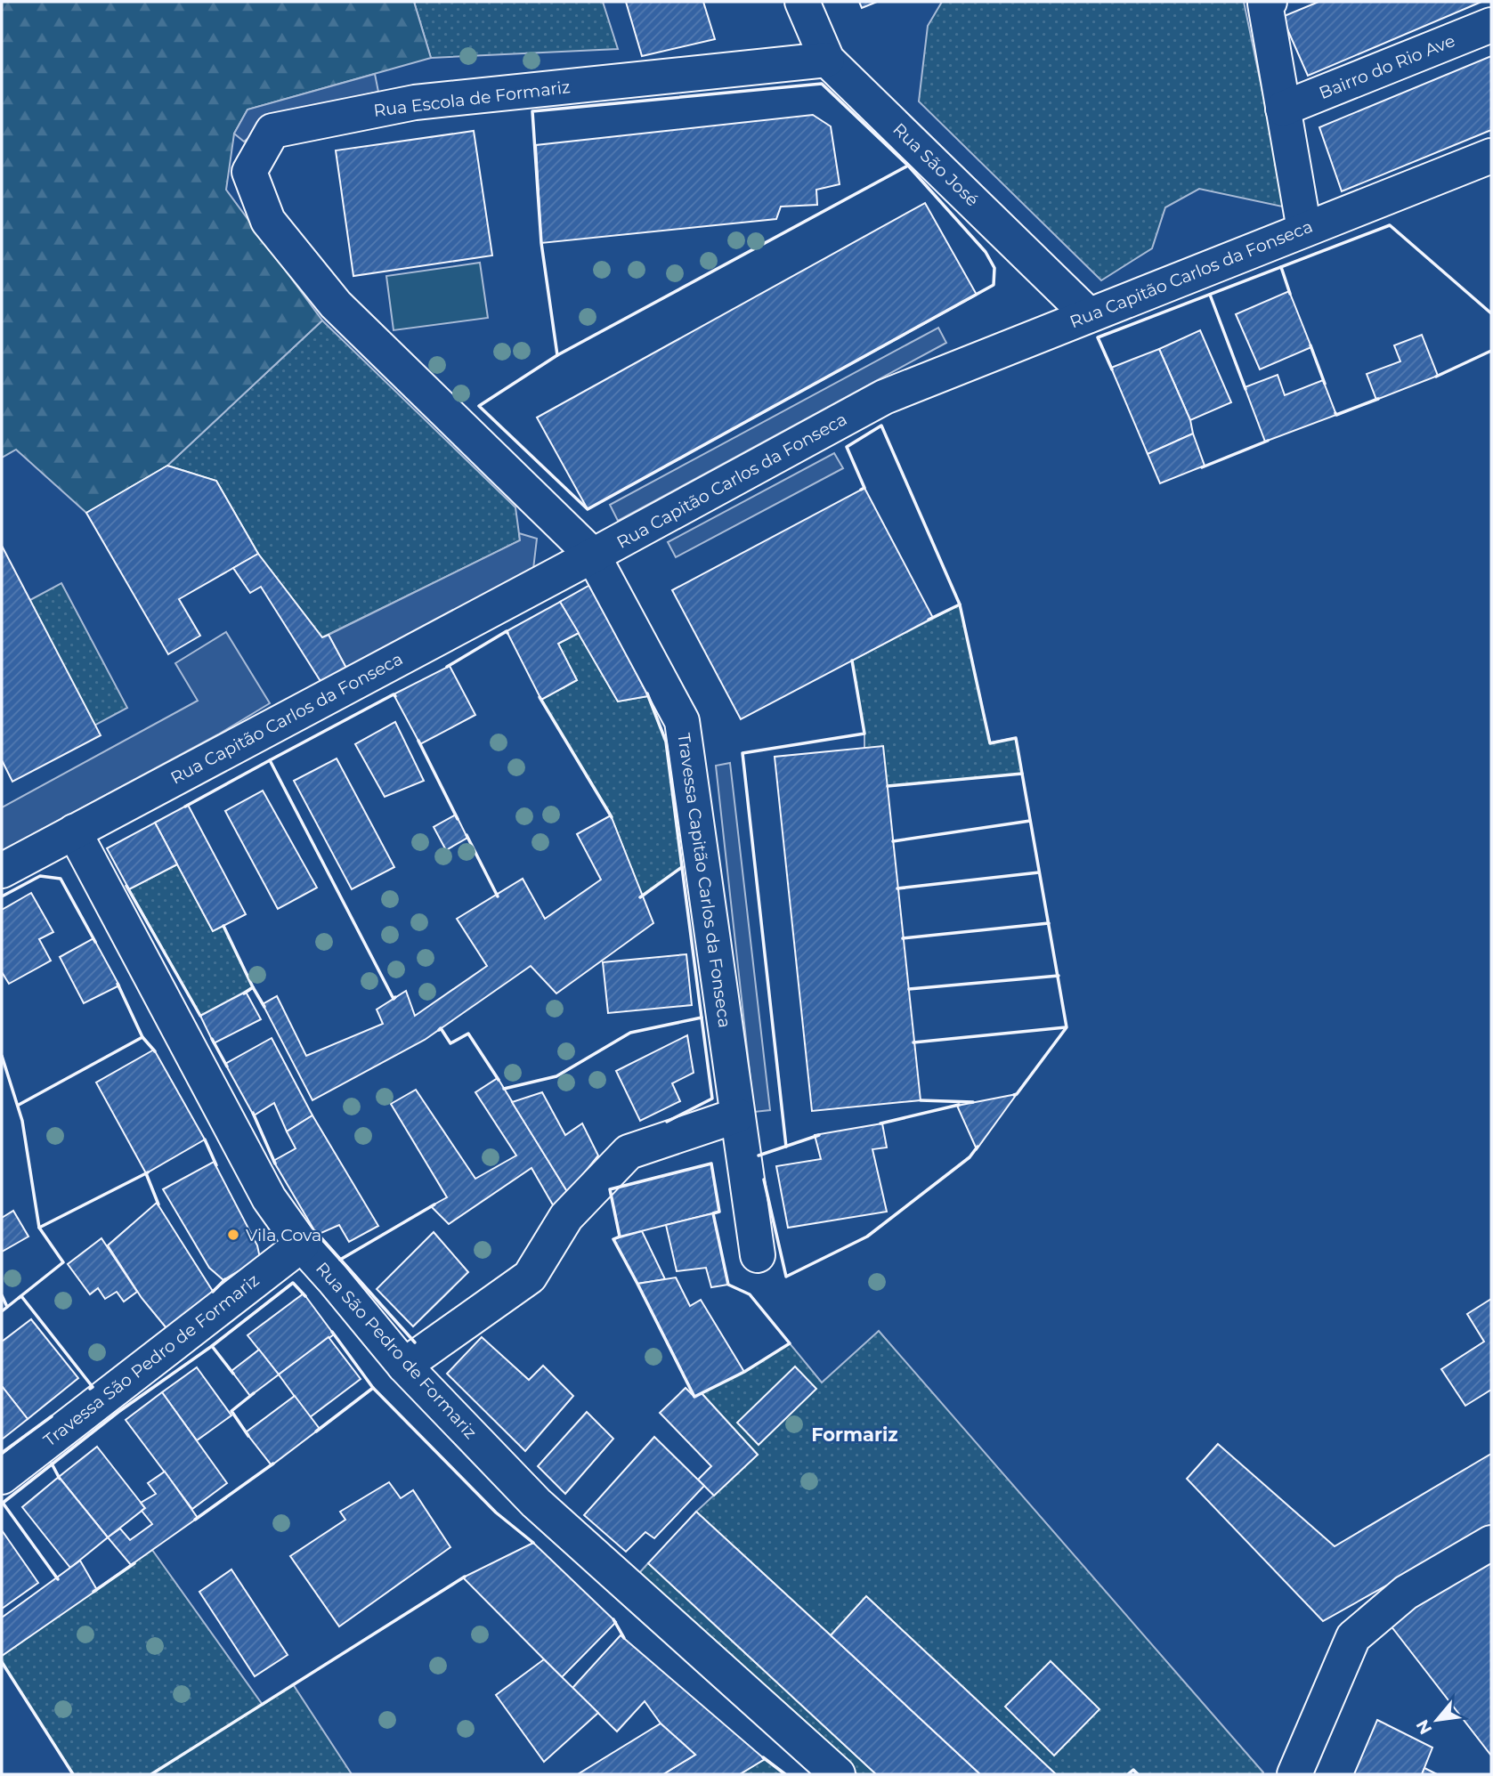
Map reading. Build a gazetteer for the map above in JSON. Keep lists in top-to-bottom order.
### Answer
{
  "streets": {
    "street": [
      "Bairro do Rio Ave",
      "Rua Escola de Formariz",
      "Rua São José",
      "Rua Capitão Carlos da Fonseca",
      "Travessa Capitão Carlos da Fonseca",
      "Rua São Pedro de Formariz",
      "Travessa São Pedro de Formariz"
    ]
  },
  "crossings": [
    ["Rua Escola de Formariz", "Rua São José"],
    ["Rua Escola de Formariz", "Rua Capitão Carlos da Fonseca"],
    ["Rua Escola de Formariz", "Travessa Capitão Carlos da Fonseca"],
    ["Rua São José", "Rua Capitão Carlos da Fonseca"],
    ["Rua Capitão Carlos da Fonseca", "Travessa Capitão Carlos da Fonseca"],
    ["Rua Capitão Carlos da Fonseca", "Rua São Pedro de Formariz"],
    ["Rua São Pedro de Formariz", "Travessa São Pedro de Formariz"]
  ],
  "districts": ["Formariz"],
  "places": ["Vila Cova"],
  "north": "bottom left"
}
